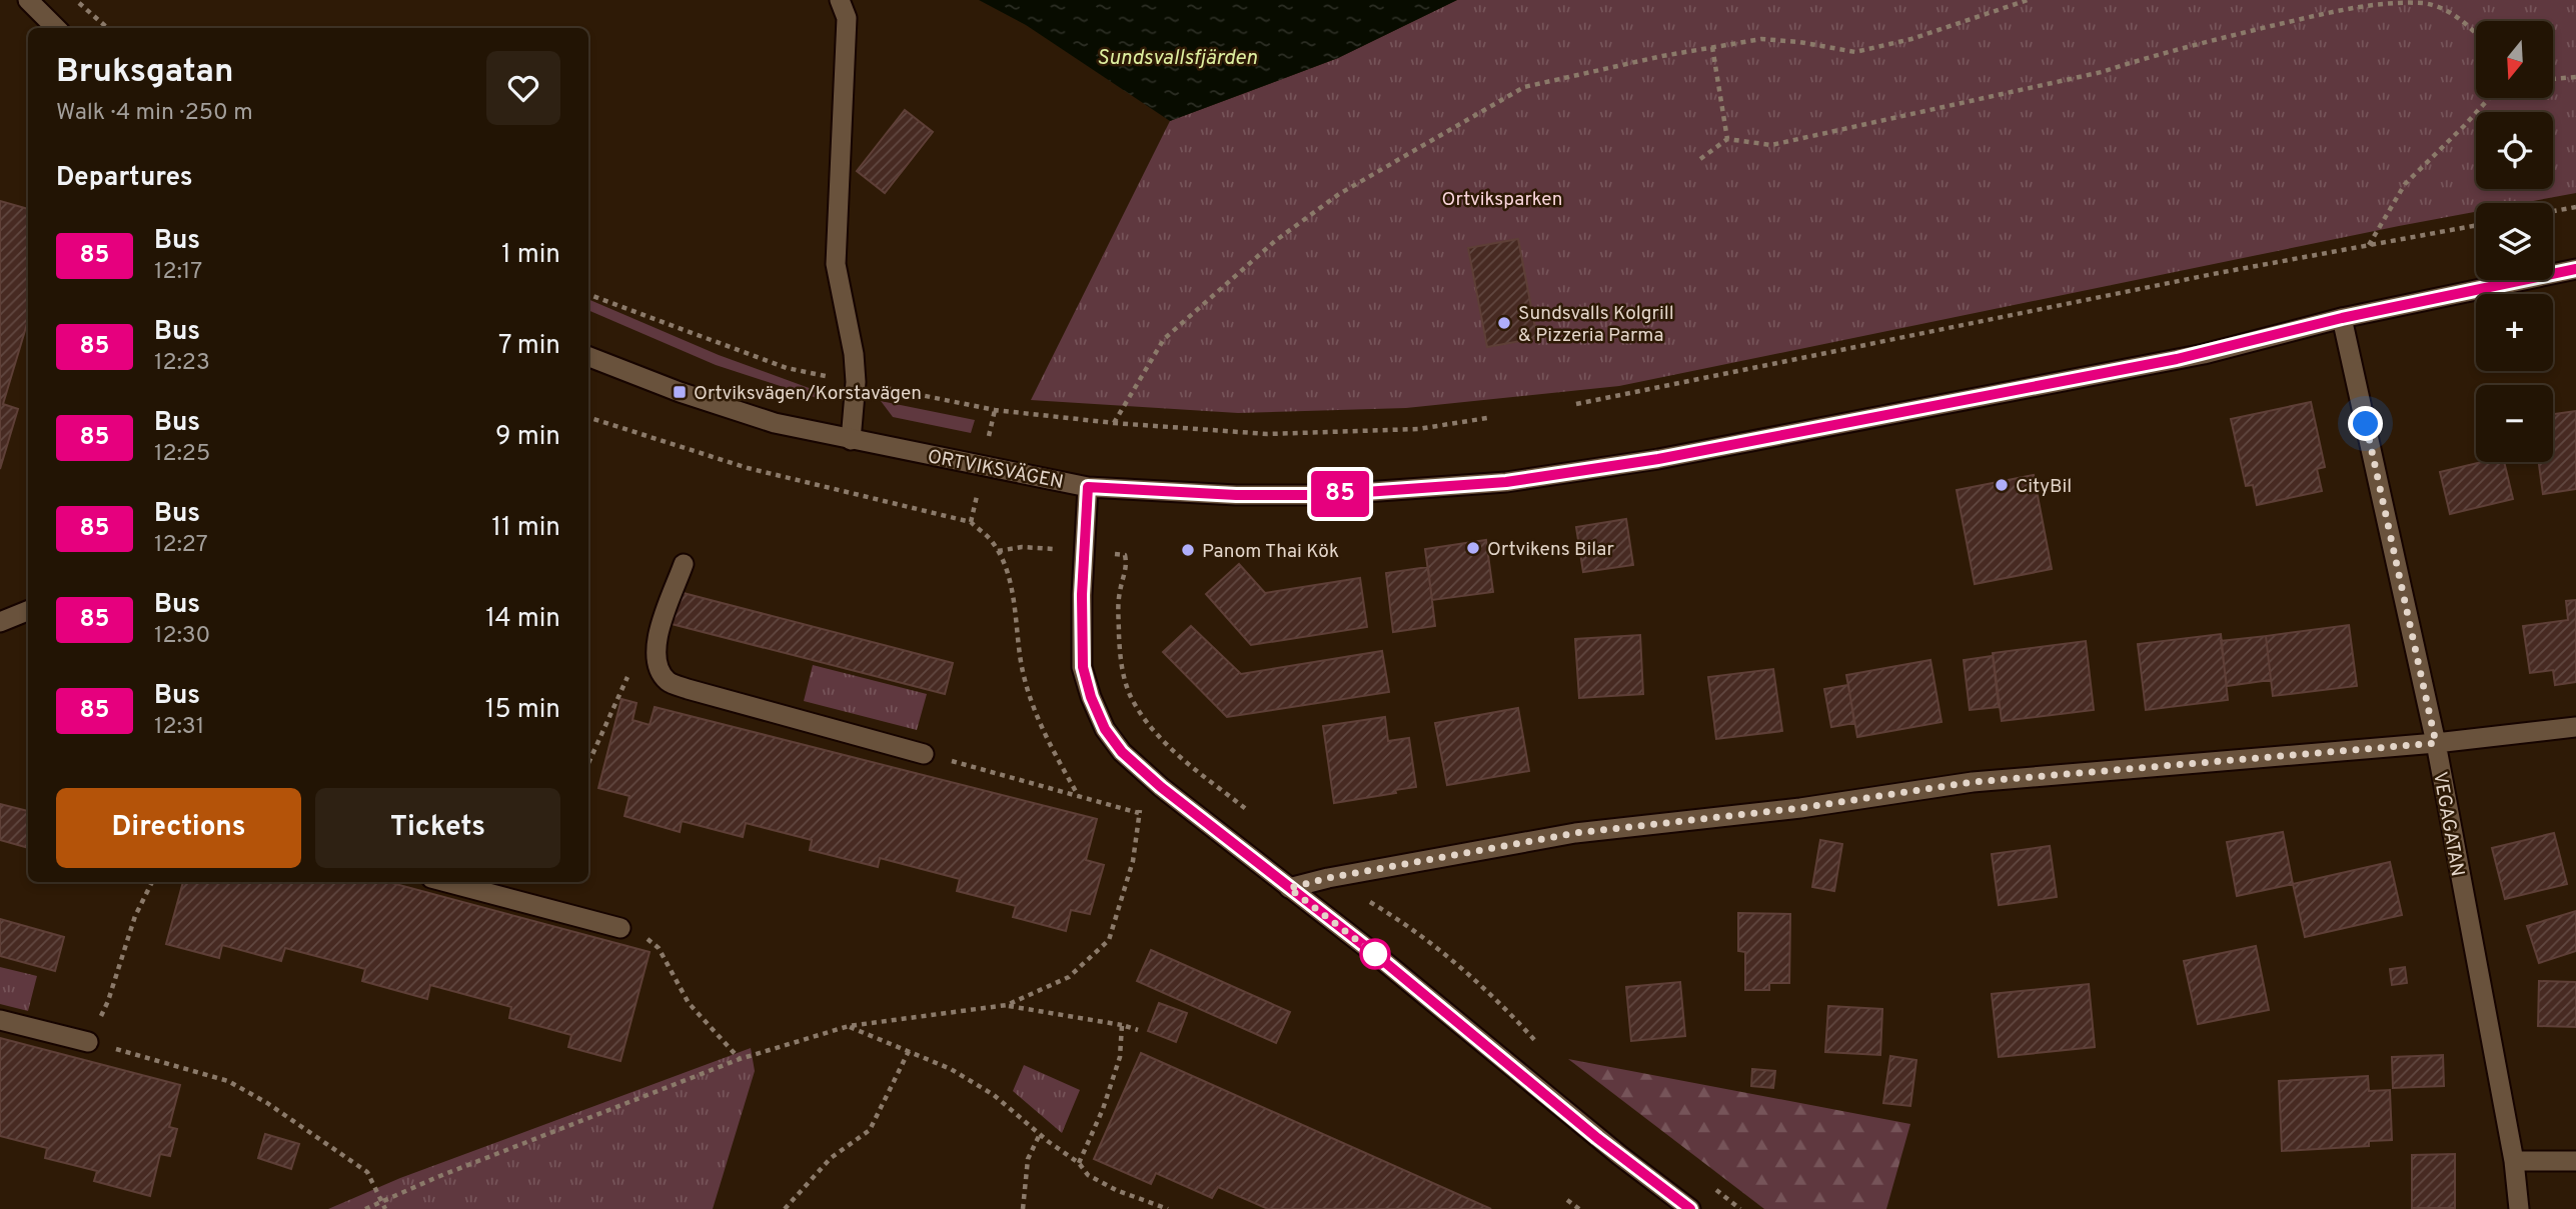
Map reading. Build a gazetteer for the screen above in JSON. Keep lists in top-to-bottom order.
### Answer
{
  "streets": {
    "street": ["ORTVIKSVÄGEN", "VEGAGATAN"]
  },
  "crossings": [
    ["ORTVIKSVÄGEN", "VEGAGATAN"]
  ],
  "water": ["Sundsvallsfjärden"],
  "parks": ["Ortviksparken"],
  "places": {
    "other": [
      "Sundsvalls Kolgrill & Pizzeria Parma",
      "CityBil",
      "Ortvikens Bilar",
      "Panom Thai Kök"
    ],
    "transit": ["Ortviksvägen/Korstavägen"]
  },
  "lines": ["bus line 85"],
  "north": "bottom",
  "page": {
    "on_map": "85",
    "map_buttons": ["+", "−"],
    "heading": [
      ["Bruksgatan", "Walk · 4 min · 250 m"],
      "Departures"
    ],
    "list": [
      {
        "mark": "85",
        "name": "Bus",
        "note": "12:17",
        "value": "1 min"
      },
      {
        "mark": "85",
        "name": "Bus",
        "note": "12:23",
        "value": "7 min"
      },
      {
        "mark": "85",
        "name": "Bus",
        "note": "12:25",
        "value": "9 min"
      },
      {
        "mark": "85",
        "name": "Bus",
        "note": "12:27",
        "value": "11 min"
      },
      {
        "mark": "85",
        "name": "Bus",
        "note": "12:30",
        "value": "14 min"
      },
      {
        "mark": "85",
        "name": "Bus",
        "note": "12:31",
        "value": "15 min"
      }
    ],
    "buttons": ["Directions", "Tickets"]
  }
}
